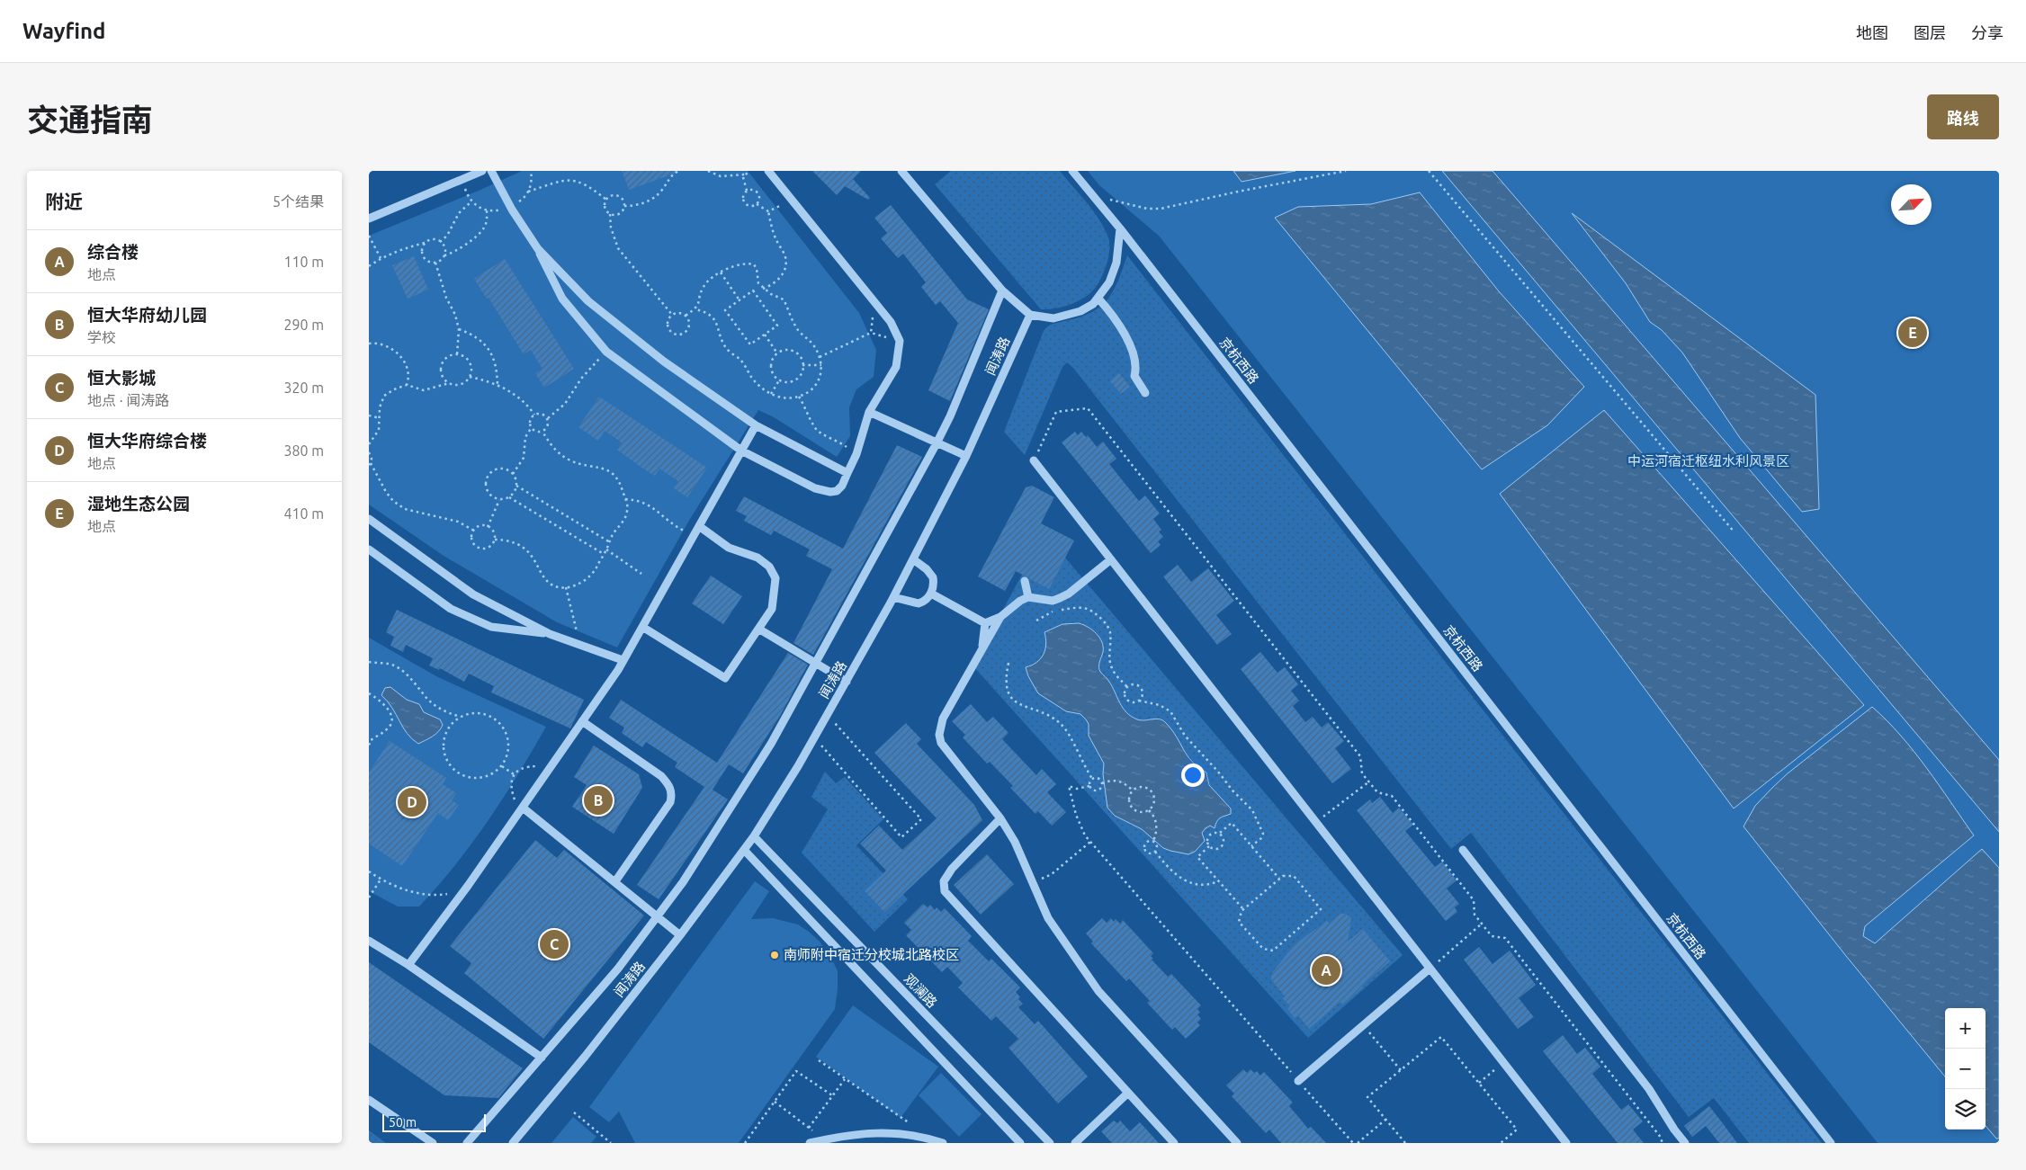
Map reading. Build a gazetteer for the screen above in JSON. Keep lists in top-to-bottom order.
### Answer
{
  "streets": {
    "street": ["闻涛路", "京杭西路", "观澜路"]
  },
  "crossings": [
    ["闻涛路", "观澜路"]
  ],
  "parks": ["中运河宿迁枢纽水利风景区"],
  "places": ["南师附中宿迁分校城北路校区"],
  "scale_bar": "50 m",
  "north": "top right",
  "page": {
    "header": "Wayfind",
    "nav": ["地图", "图层", "分享"],
    "title": "交通指南",
    "buttons": "路线",
    "heading": ["附近", "5个结果"],
    "list": [
      {
        "mark": "A",
        "name": "综合楼",
        "note": "地点",
        "value": "110 m"
      },
      {
        "mark": "B",
        "name": "恒大华府幼儿园",
        "note": "学校",
        "value": "290 m"
      },
      {
        "mark": "C",
        "name": "恒大影城",
        "note": "地点 · 闻涛路",
        "value": "320 m"
      },
      {
        "mark": "D",
        "name": "恒大华府综合楼",
        "note": "地点",
        "value": "380 m"
      },
      {
        "mark": "E",
        "name": "湿地生态公园",
        "note": "地点",
        "value": "410 m"
      }
    ],
    "pins": [
      "E",
      "B",
      "D",
      "C",
      "A"
    ],
    "map_buttons": ["+", "−"],
    "scale": "50 m"
  }
}
